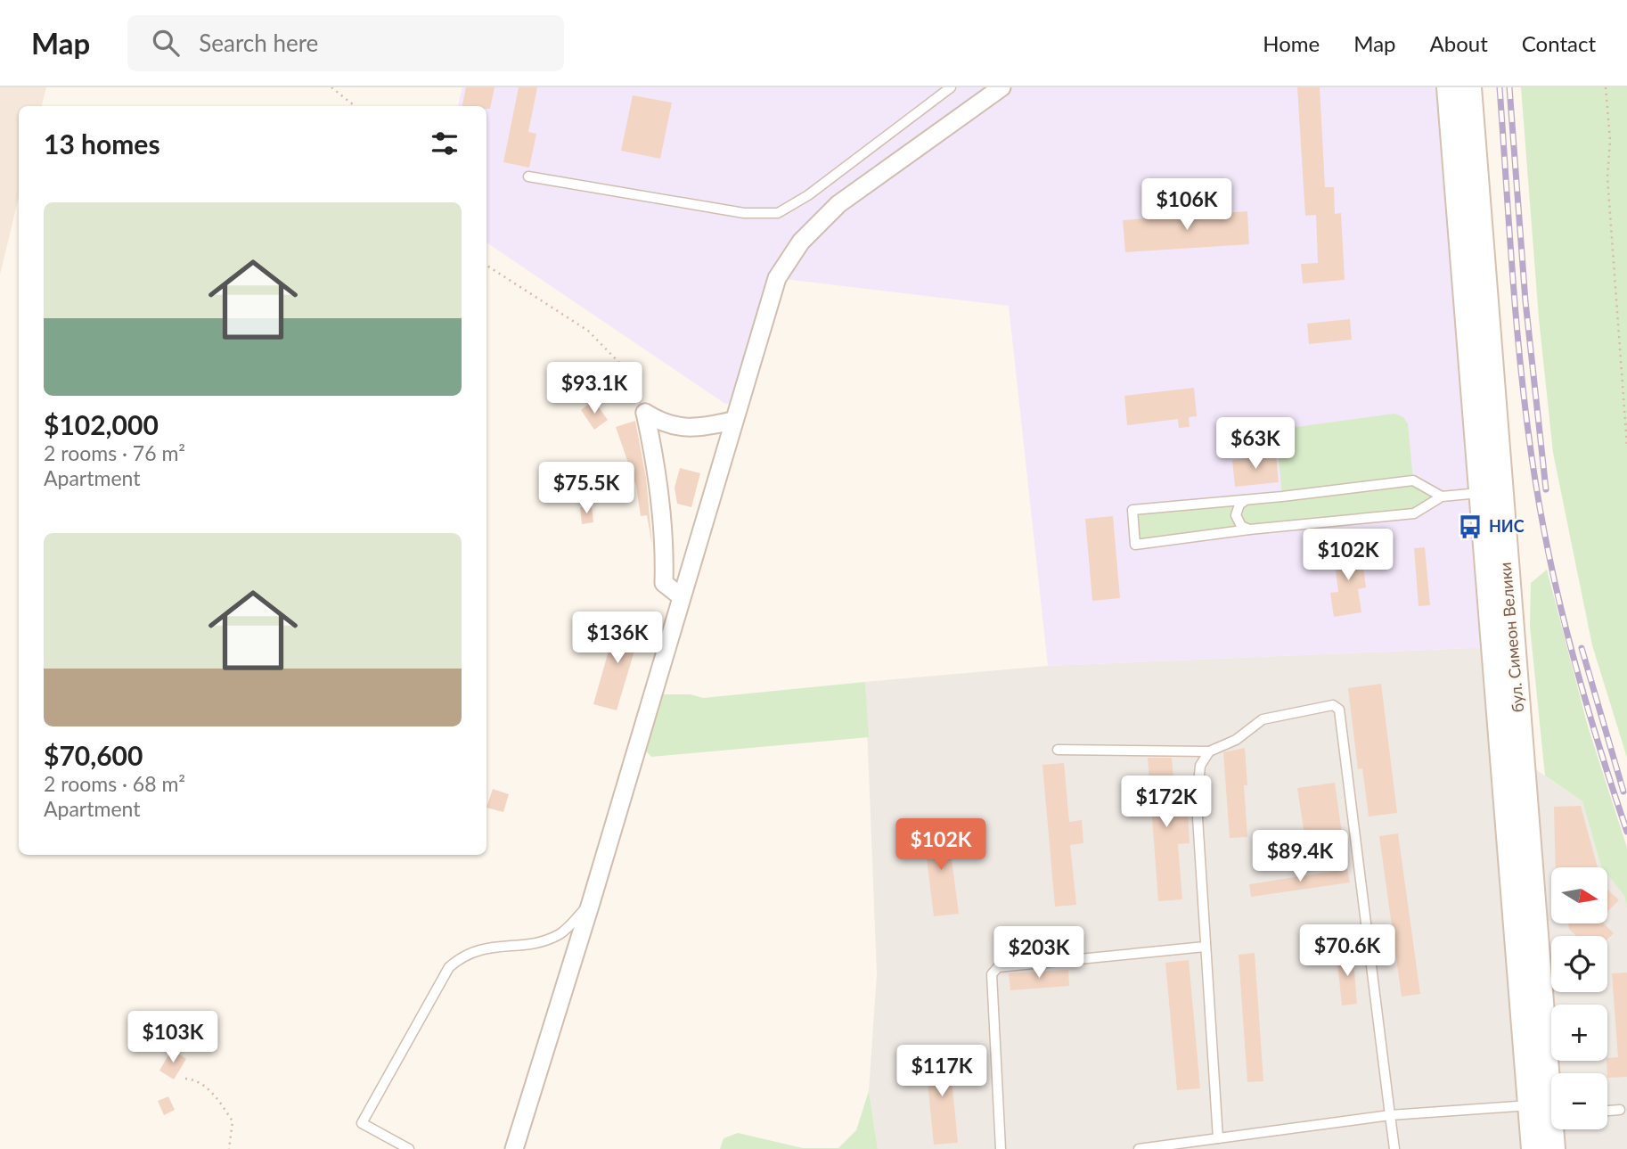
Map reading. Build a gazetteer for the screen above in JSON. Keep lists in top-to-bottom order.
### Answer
{
  "streets": {
    "main road": ["бул. Симеон Велики"]
  },
  "places": {
    "bus stop": ["НИС"]
  },
  "north": "right",
  "page": {
    "header": "Map",
    "search": "Search here",
    "nav": [
      "Home",
      "Map",
      "About",
      "Contact"
    ],
    "heading": "13 homes",
    "price": [
      "$106K",
      "$93.1K",
      "$63K",
      "$75.5K",
      "$102K",
      "$136K",
      "$172K",
      "$102K",
      "$89.4K",
      "$70.6K",
      "$203K",
      "$103K",
      "$117K"
    ],
    "list": [
      {
        "name": "$102,000",
        "note": "2 rooms · 76 m² · Apartment"
      },
      {
        "name": "$70,600",
        "note": "2 rooms · 68 m² · Apartment"
      }
    ],
    "map_buttons": ["+", "−"]
  }
}
